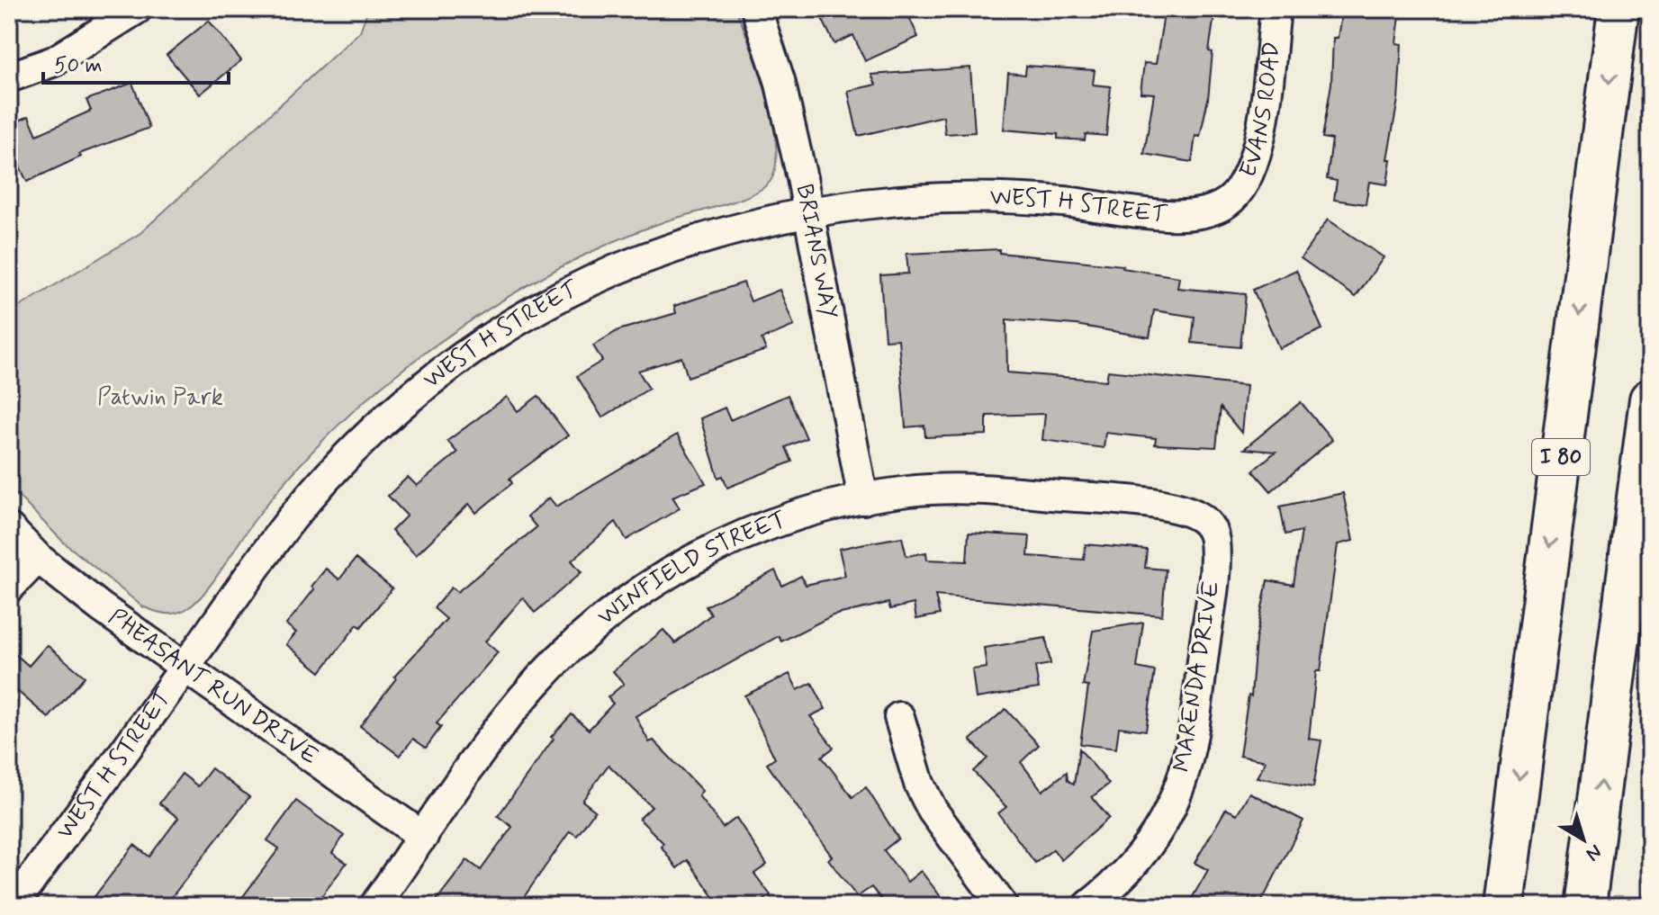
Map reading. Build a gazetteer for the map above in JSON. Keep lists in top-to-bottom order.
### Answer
{
  "streets": {
    "highway": ["I 80"],
    "street": [
      "EVANS ROAD",
      "WEST H STREET",
      "BRIANS WAY",
      "WINFIELD STREET",
      "MARENDA DRIVE",
      "PHEASANT RUN DRIVE"
    ]
  },
  "crossings": [
    ["EVANS ROAD", "WEST H STREET"],
    ["WEST H STREET", "BRIANS WAY"],
    ["WEST H STREET", "PHEASANT RUN DRIVE"],
    ["BRIANS WAY", "WINFIELD STREET"],
    ["WINFIELD STREET", "MARENDA DRIVE"],
    ["WINFIELD STREET", "PHEASANT RUN DRIVE"]
  ],
  "parks": ["Patwin Park"],
  "scale_bar": "50 m",
  "north": "bottom right"
}
